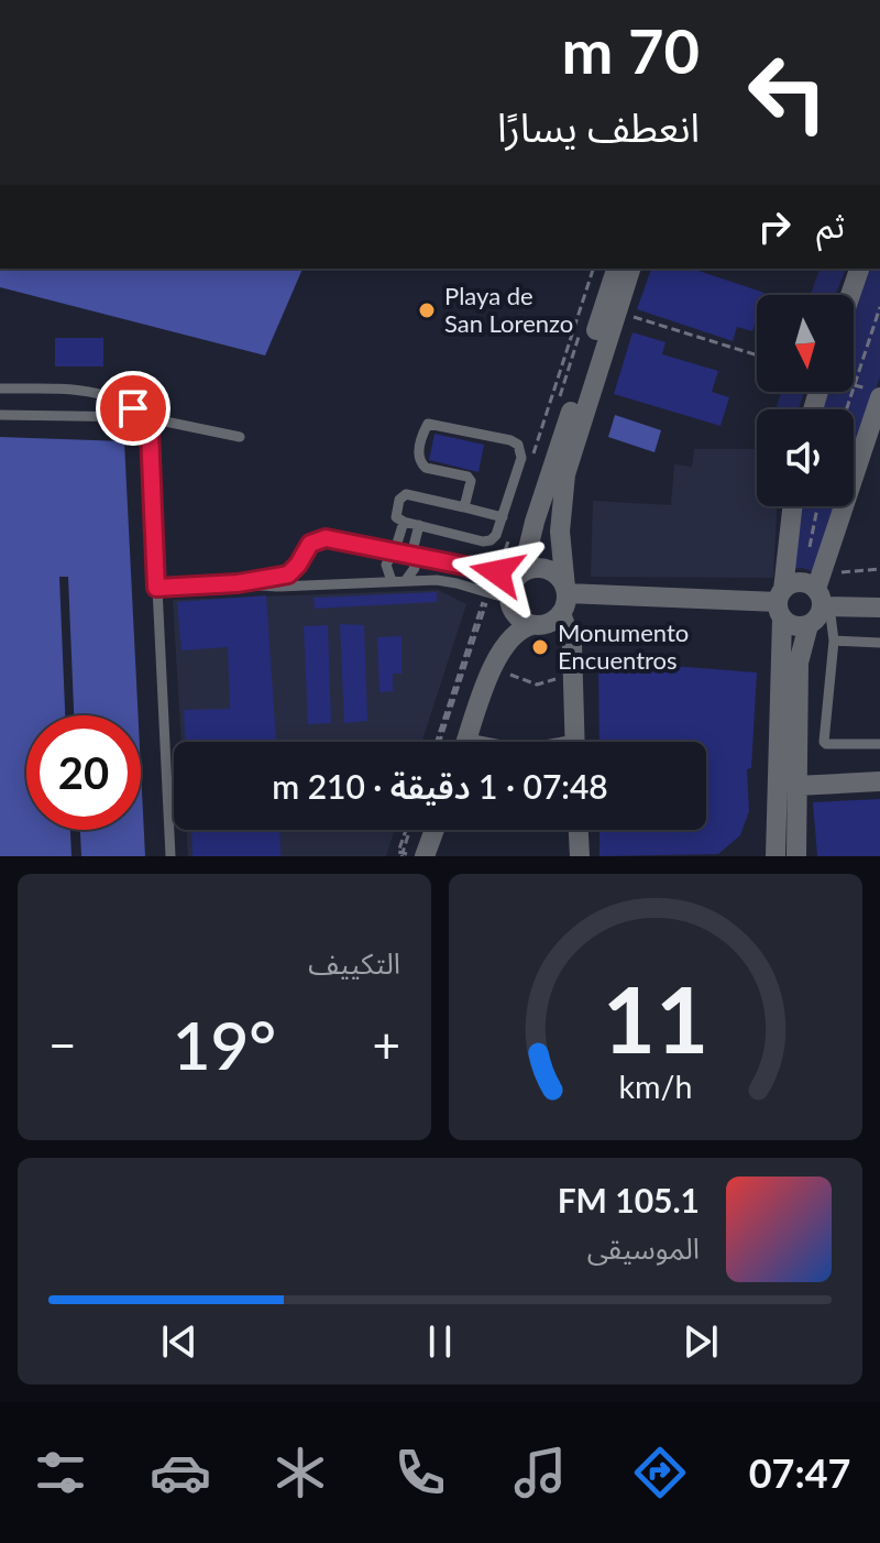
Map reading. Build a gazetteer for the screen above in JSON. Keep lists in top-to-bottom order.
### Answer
{
  "places": ["Playa de San Lorenzo", "Monumento Encuentros"],
  "north": "bottom",
  "page": {
    "turn": ["70 m", "انعطف يسارًا"],
    "then": "ثم",
    "limit": "20",
    "trip": "07:48 · 1 دقيقة · 210 m",
    "tile": "التكييف",
    "heat": ["−", "19°", "+"],
    "song": ["105.1 FM", "الموسيقى"],
    "tabs": "07:47",
    "gauge": ["11", "km/h"]
  }
}
